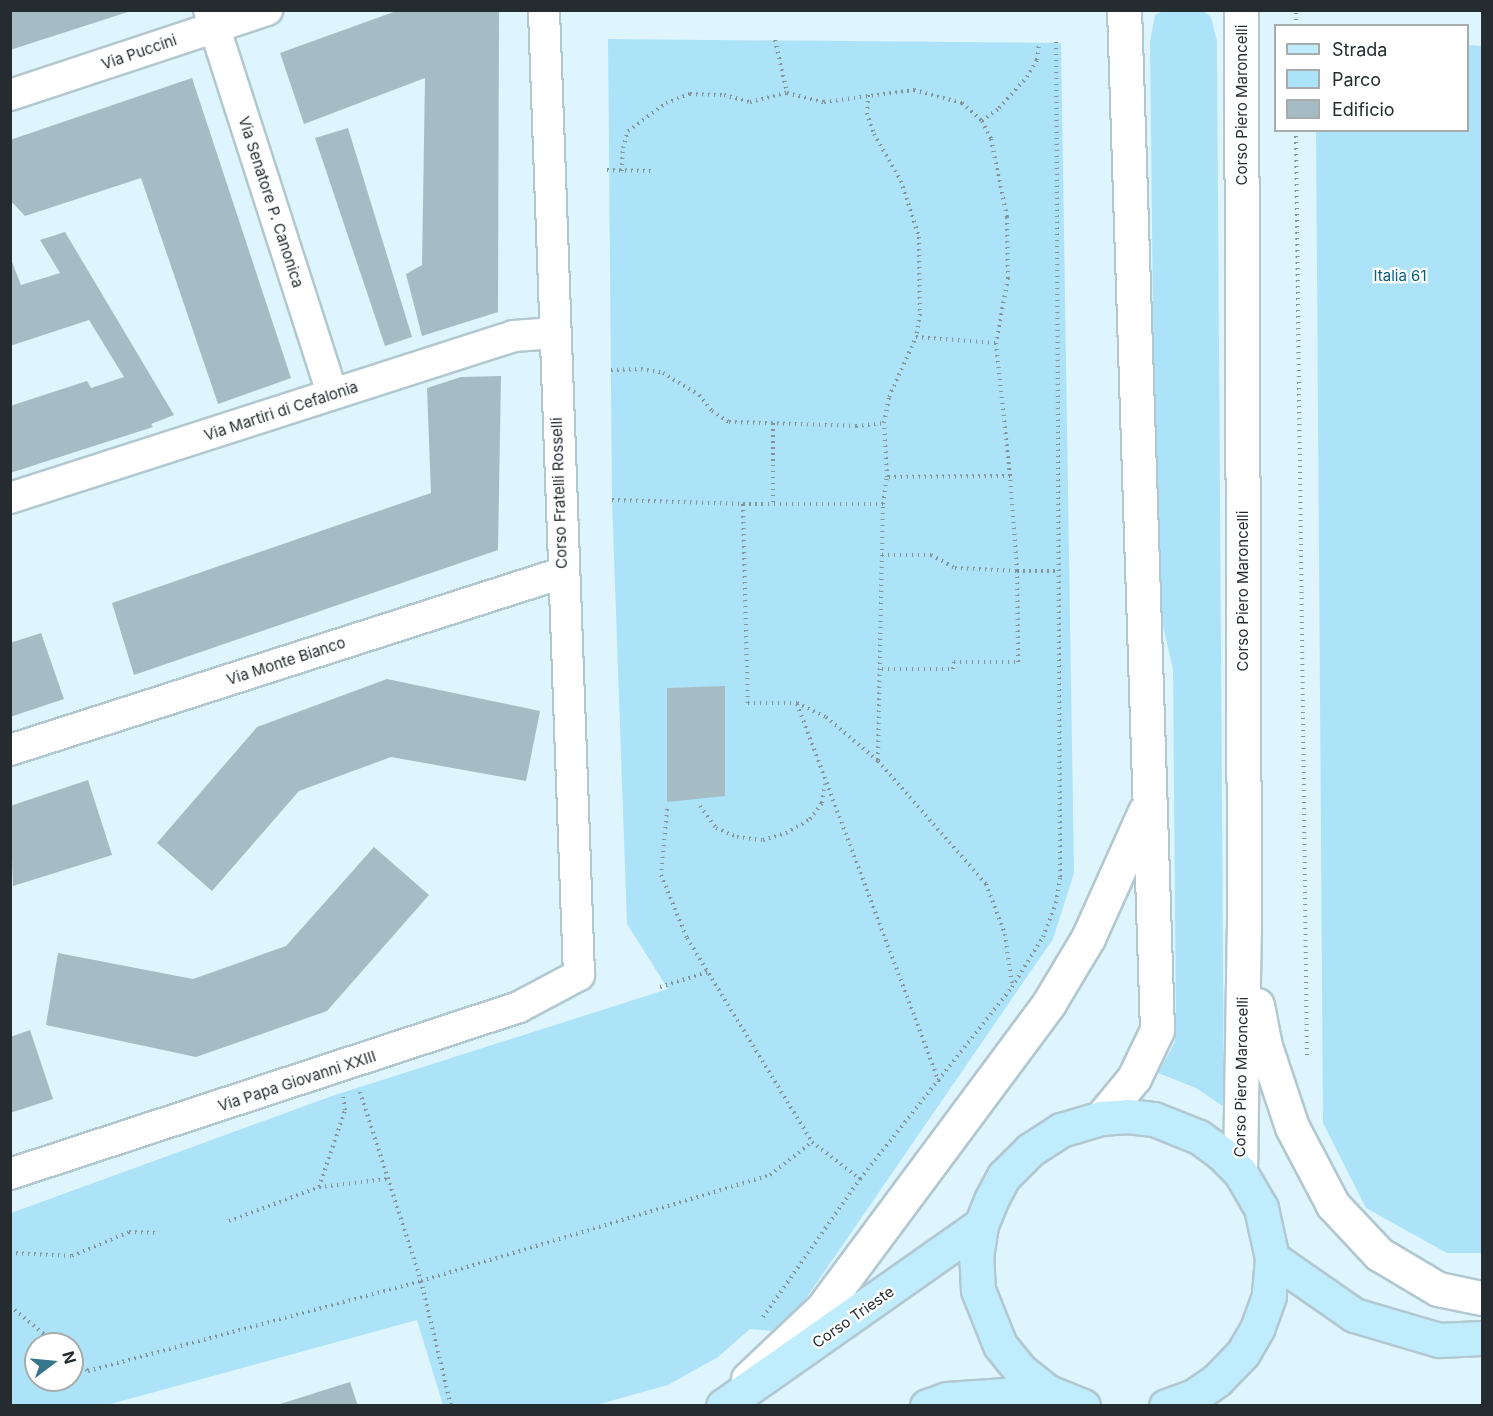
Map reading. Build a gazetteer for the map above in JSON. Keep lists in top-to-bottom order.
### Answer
{
  "streets": {
    "main road": ["Corso Piero Maroncelli", "Corso Trieste"],
    "street": [
      "Via Puccini",
      "Via Senatore P. Canonica",
      "Via Martiri di Cefalonia",
      "Corso Fratelli Rosselli",
      "Via Monte Bianco",
      "Via Papa Giovanni XXIII"
    ]
  },
  "crossings": [
    ["Via Puccini", "Via Senatore P. Canonica"],
    ["Via Senatore P. Canonica", "Via Martiri di Cefalonia"],
    ["Via Martiri di Cefalonia", "Corso Fratelli Rosselli"],
    ["Corso Fratelli Rosselli", "Via Monte Bianco"],
    ["Corso Fratelli Rosselli", "Via Papa Giovanni XXIII"]
  ],
  "parks": ["Italia 61"],
  "legend": ["Strada", "Parco", "Edificio"],
  "north": "right"
}
